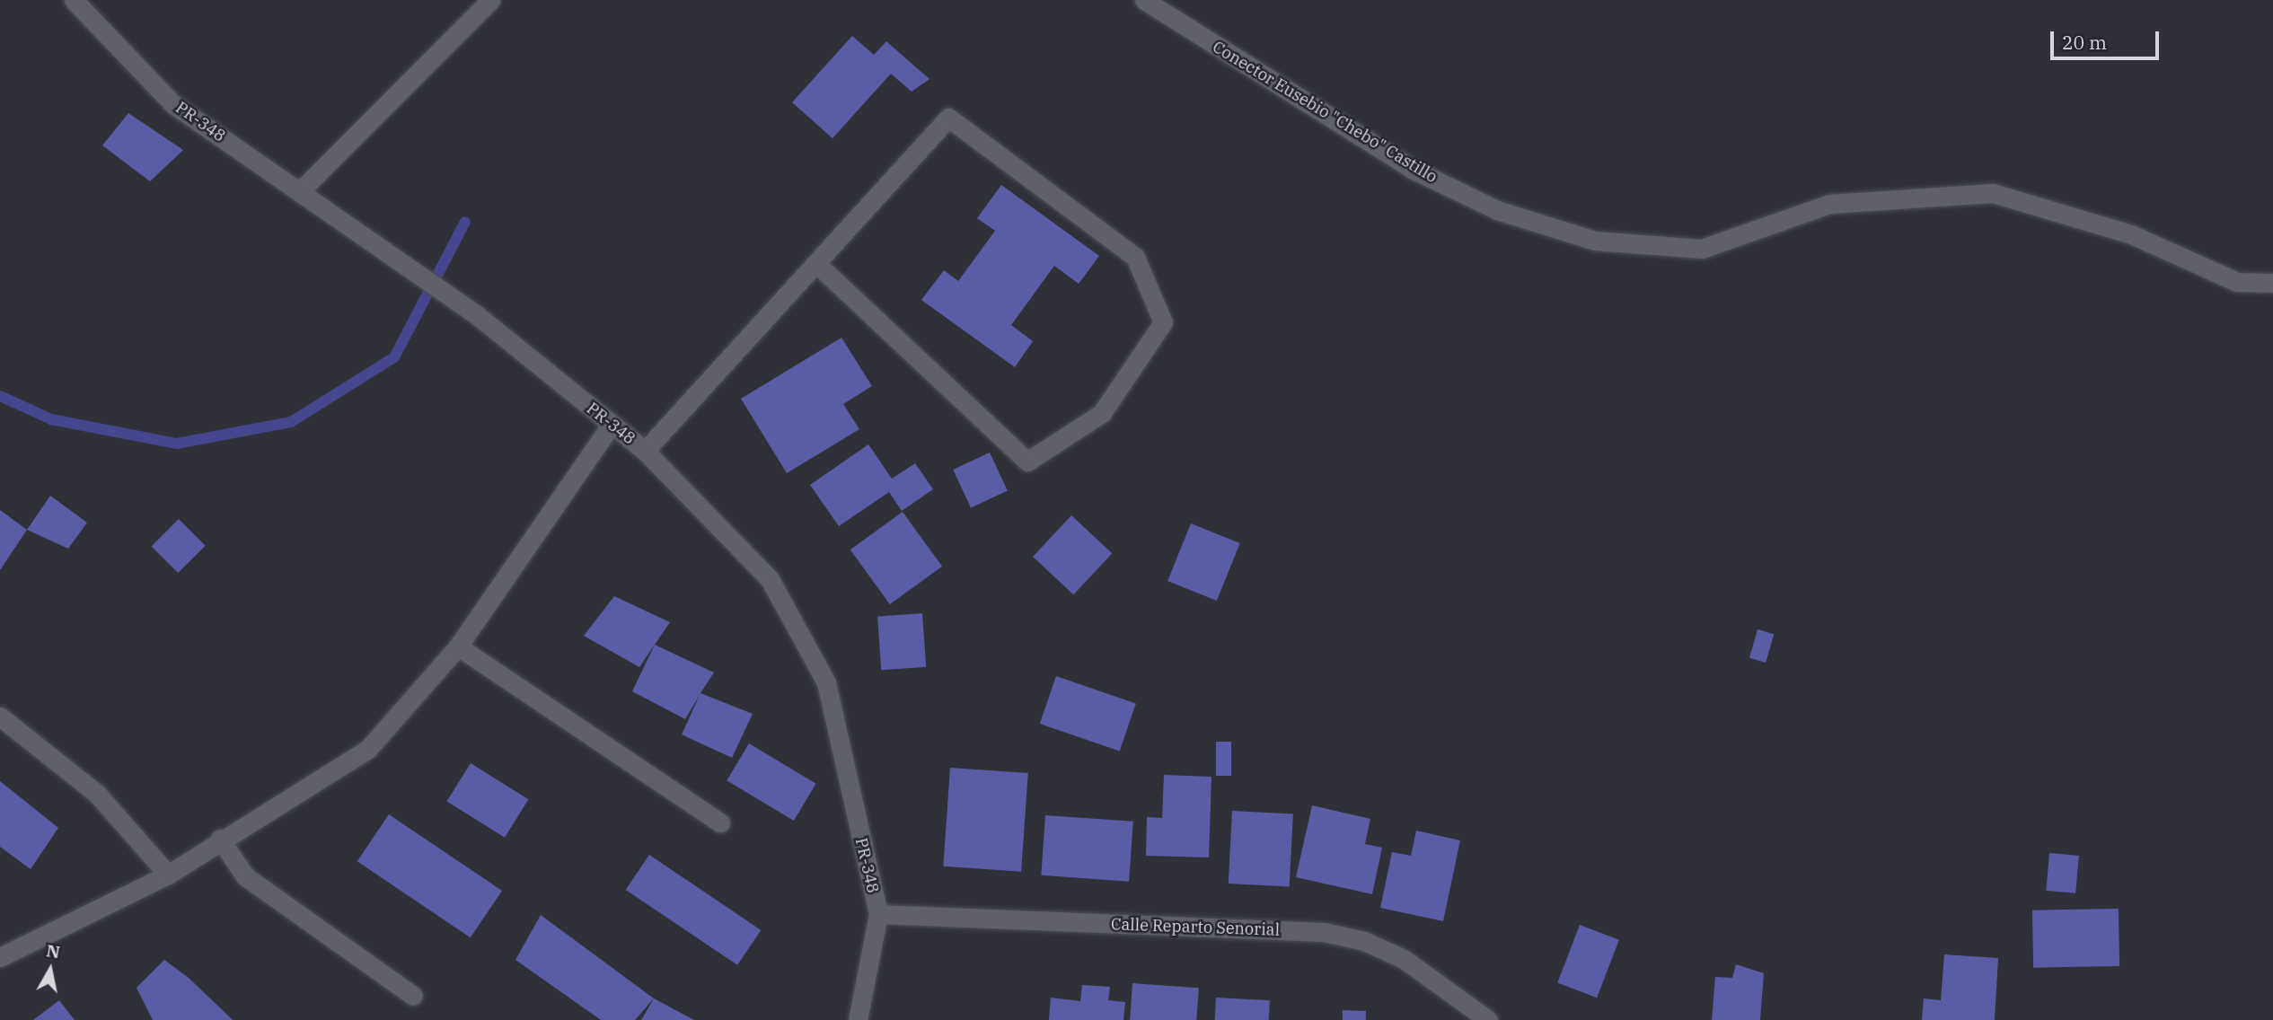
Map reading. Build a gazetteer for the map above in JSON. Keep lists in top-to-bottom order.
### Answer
{
  "streets": {
    "street": ["Conector Eusebio \"Chebo\" Castillo", "PR-348", "Calle Reparto Senorial"]
  },
  "crossings": [
    ["PR-348", "Calle Reparto Senorial"]
  ],
  "scale_bar": "20 m",
  "north": "top"
}
